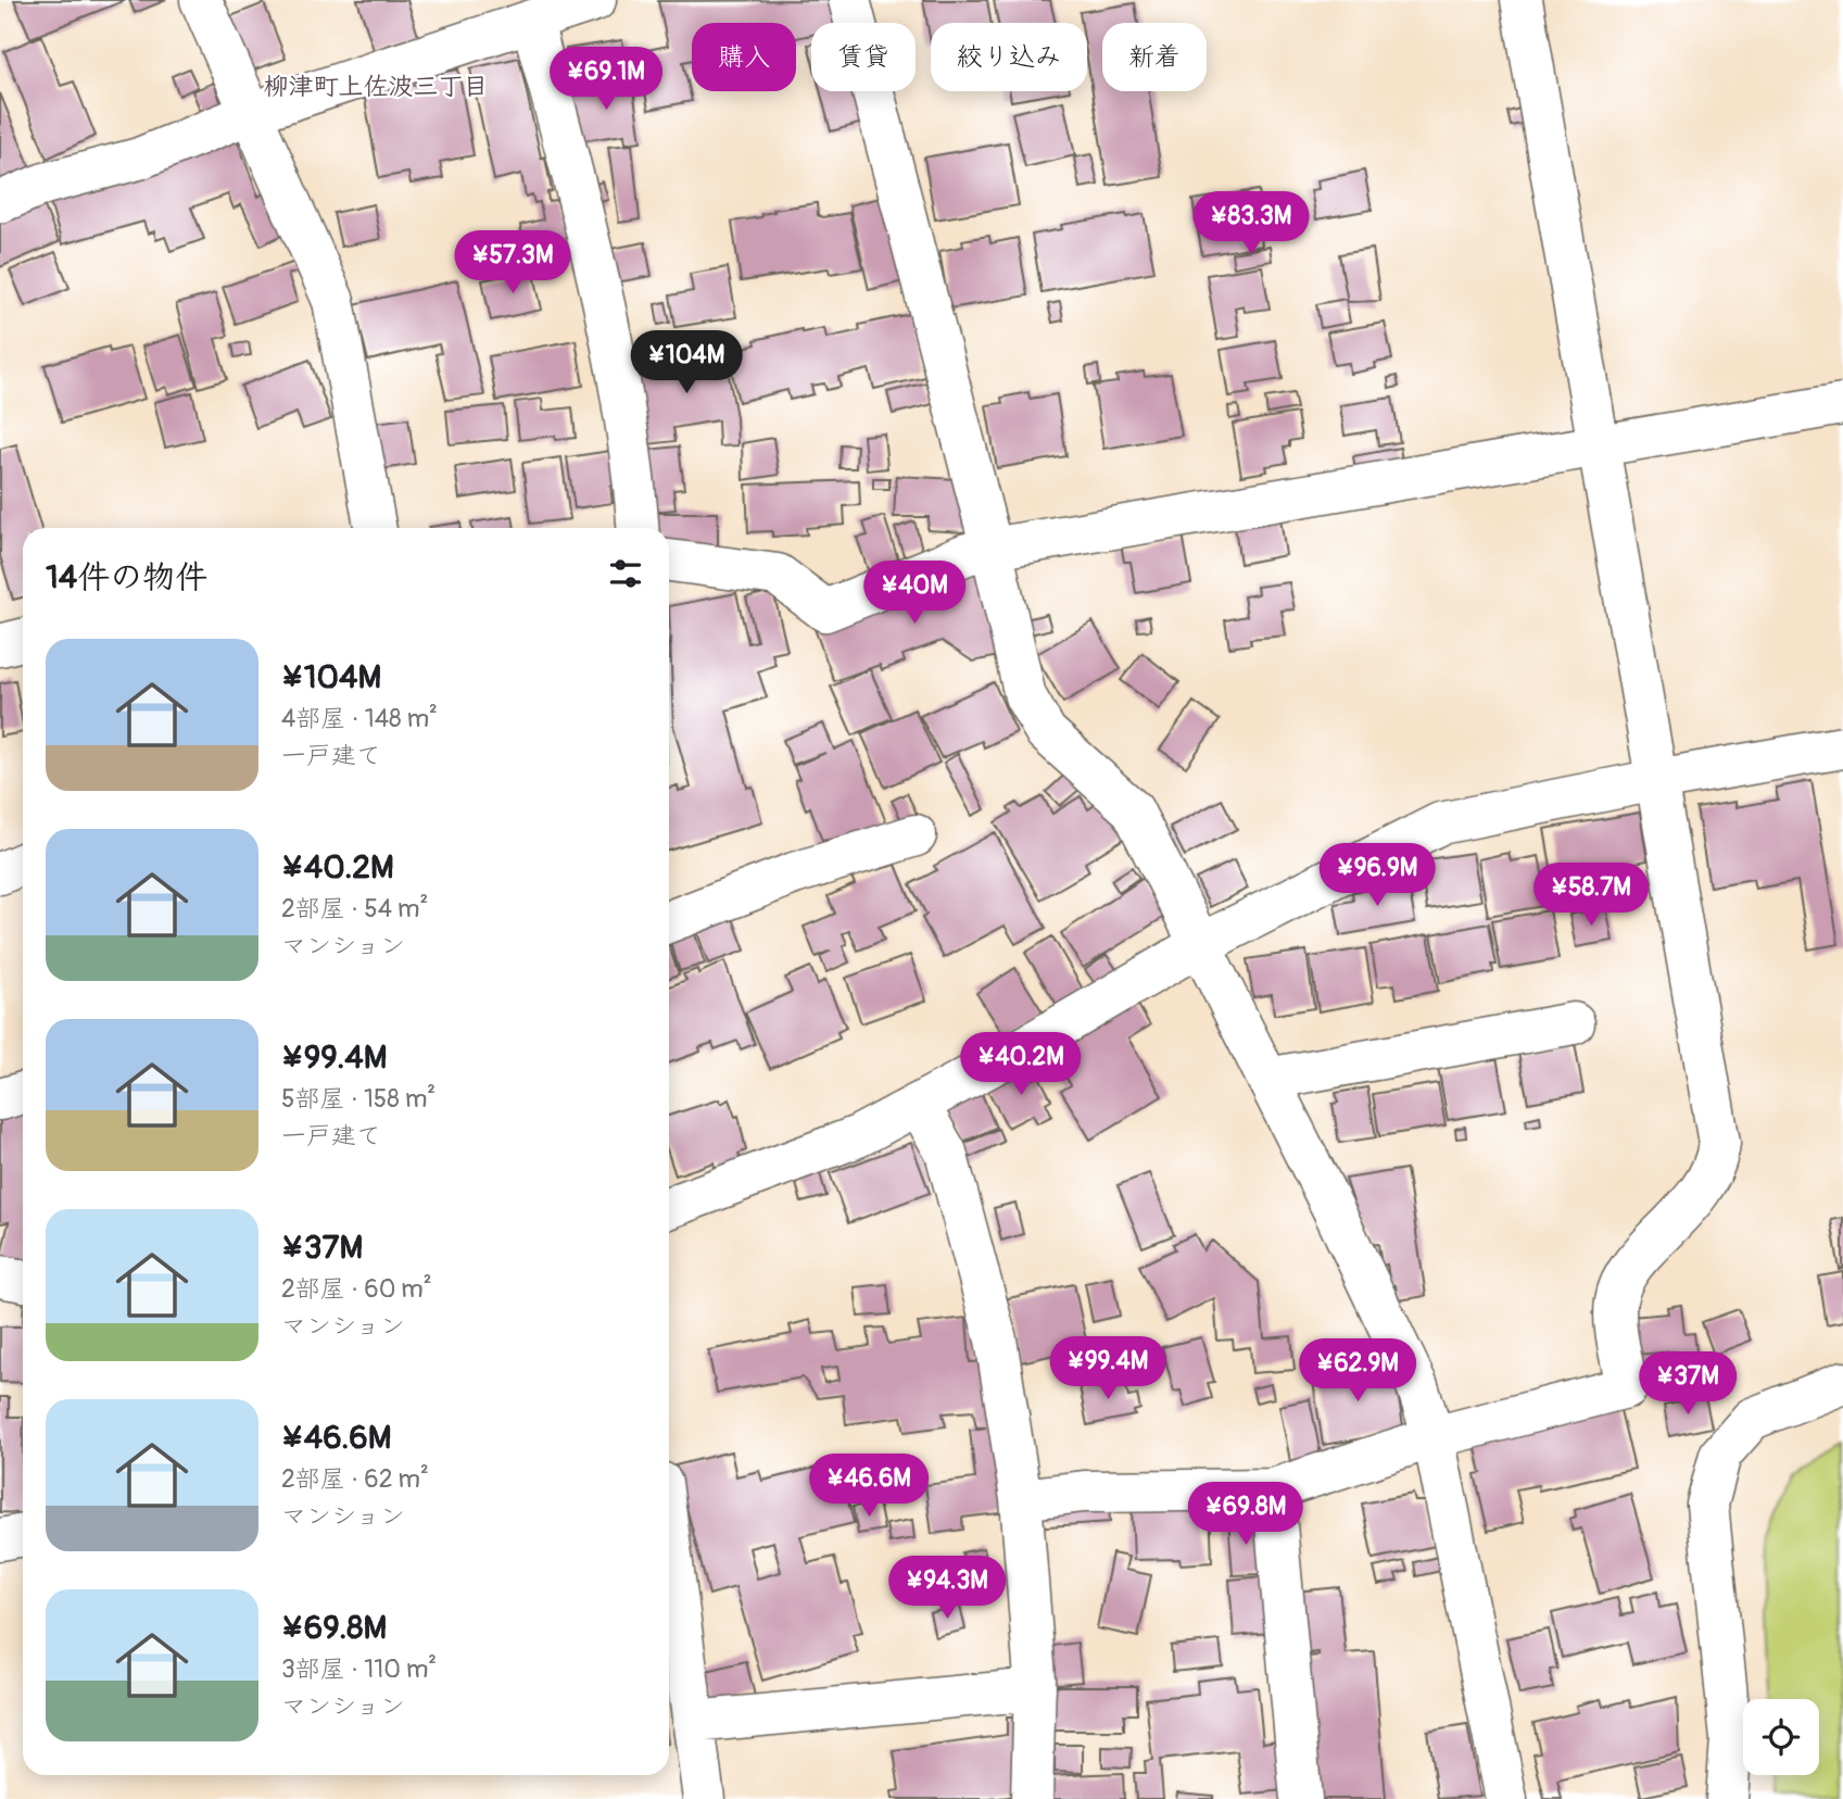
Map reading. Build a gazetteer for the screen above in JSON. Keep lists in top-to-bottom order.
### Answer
{
  "districts": ["柳津町上佐波三丁目"],
  "page": {
    "chip": [
      "購入",
      "賃貸",
      "絞り込み",
      "新着"
    ],
    "price": [
      "¥69.1M",
      "¥83.3M",
      "¥57.3M",
      "¥104M",
      "¥40M",
      "¥96.9M",
      "¥58.7M",
      "¥40.2M",
      "¥99.4M",
      "¥62.9M",
      "¥37M",
      "¥46.6M",
      "¥69.8M",
      "¥94.3M"
    ],
    "heading": "14件の物件",
    "list": [
      {
        "name": "¥104M",
        "note": "4部屋 · 148 m² · 一戸建て"
      },
      {
        "name": "¥40.2M",
        "note": "2部屋 · 54 m² · マンション"
      },
      {
        "name": "¥99.4M",
        "note": "5部屋 · 158 m² · 一戸建て"
      },
      {
        "name": "¥37M",
        "note": "2部屋 · 60 m² · マンション"
      },
      {
        "name": "¥46.6M",
        "note": "2部屋 · 62 m² · マンション"
      },
      {
        "name": "¥69.8M",
        "note": "3部屋 · 110 m² · マンション"
      }
    ]
  }
}
